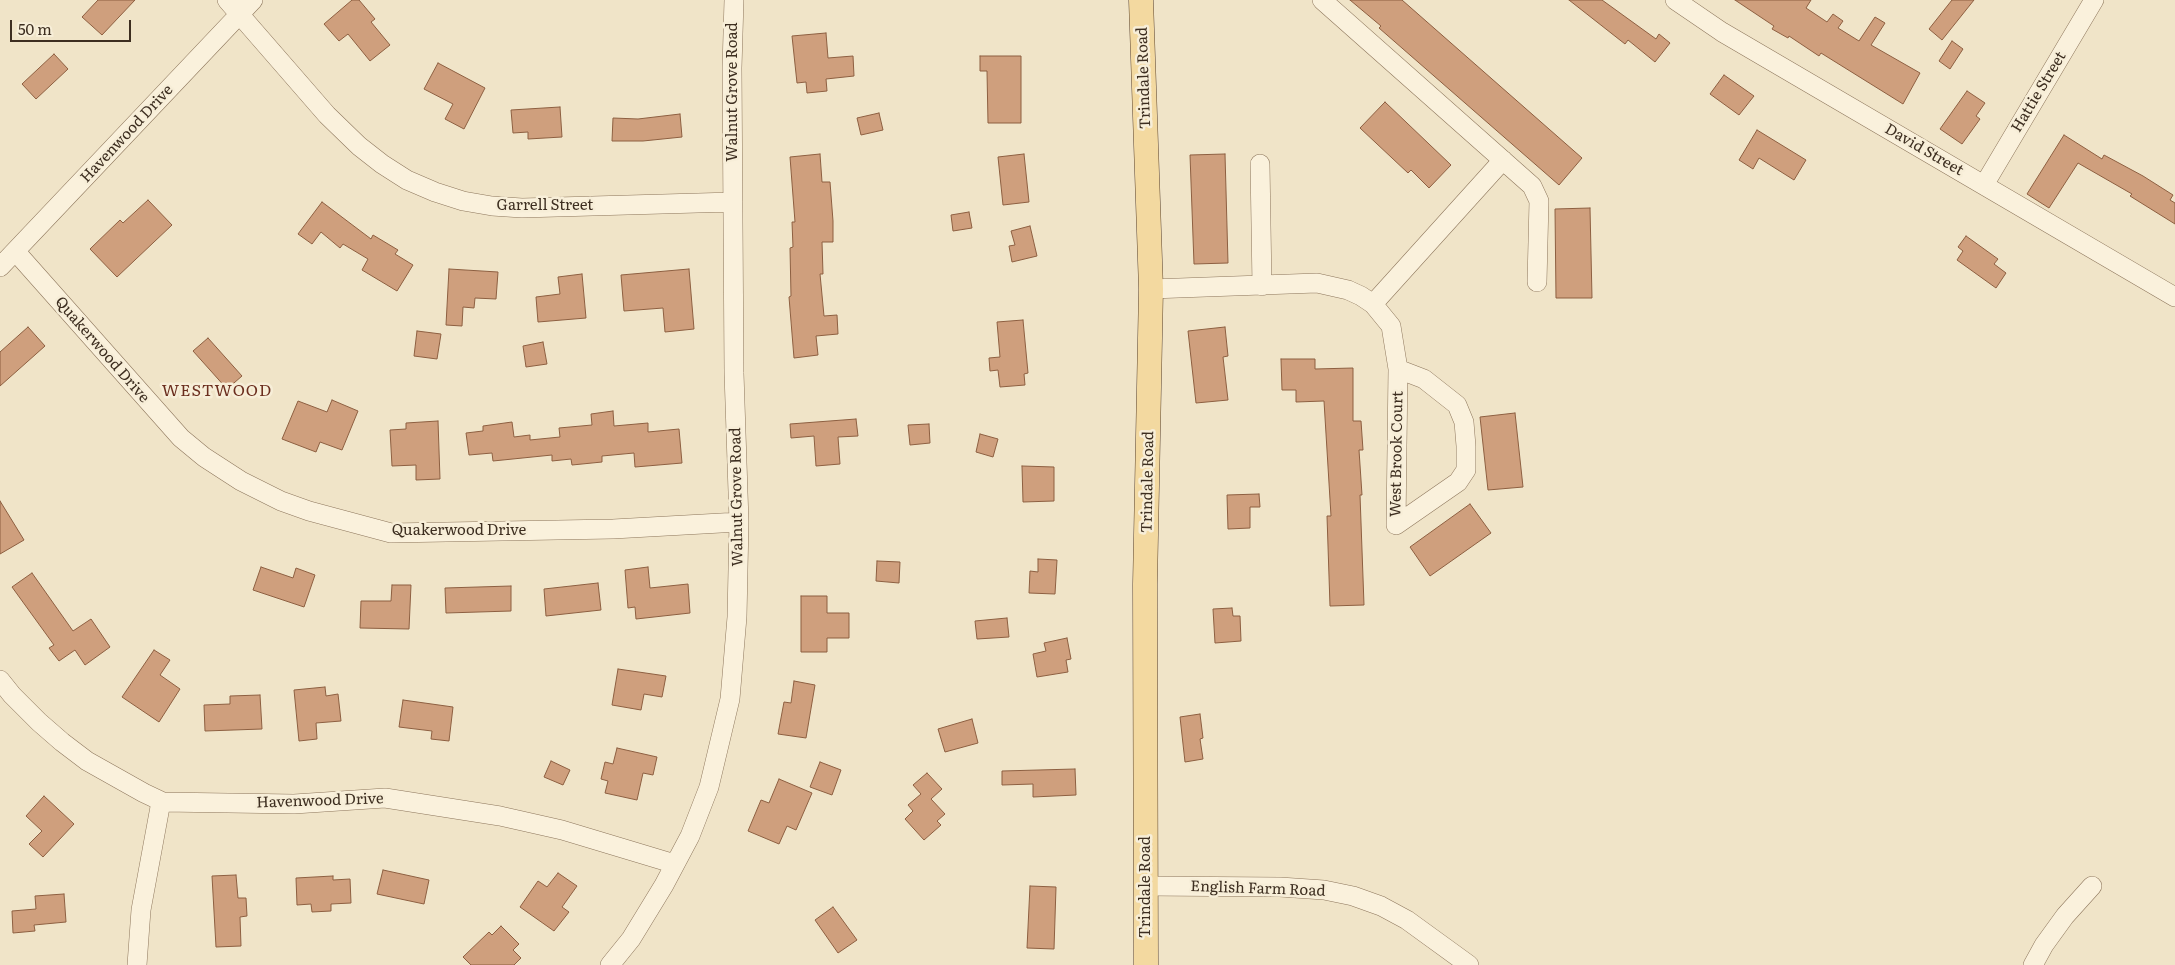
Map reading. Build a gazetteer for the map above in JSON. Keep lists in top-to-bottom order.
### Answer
{
  "streets": {
    "main road": ["Trindale Road"],
    "street": [
      "Walnut Grove Road",
      "Hattie Street",
      "Havenwood Drive",
      "David Street",
      "Garrell Street",
      "Quakerwood Drive",
      "West Brook Court",
      "English Farm Road"
    ]
  },
  "crossings": [
    ["Trindale Road", "West Brook Court"],
    ["Trindale Road", "English Farm Road"],
    ["Walnut Grove Road", "Havenwood Drive"],
    ["Walnut Grove Road", "Garrell Street"],
    ["Walnut Grove Road", "Quakerwood Drive"],
    ["Hattie Street", "David Street"],
    ["Havenwood Drive", "Garrell Street"],
    ["Havenwood Drive", "Quakerwood Drive"]
  ],
  "districts": ["WESTWOOD"],
  "scale_bar": "50 m"
}
